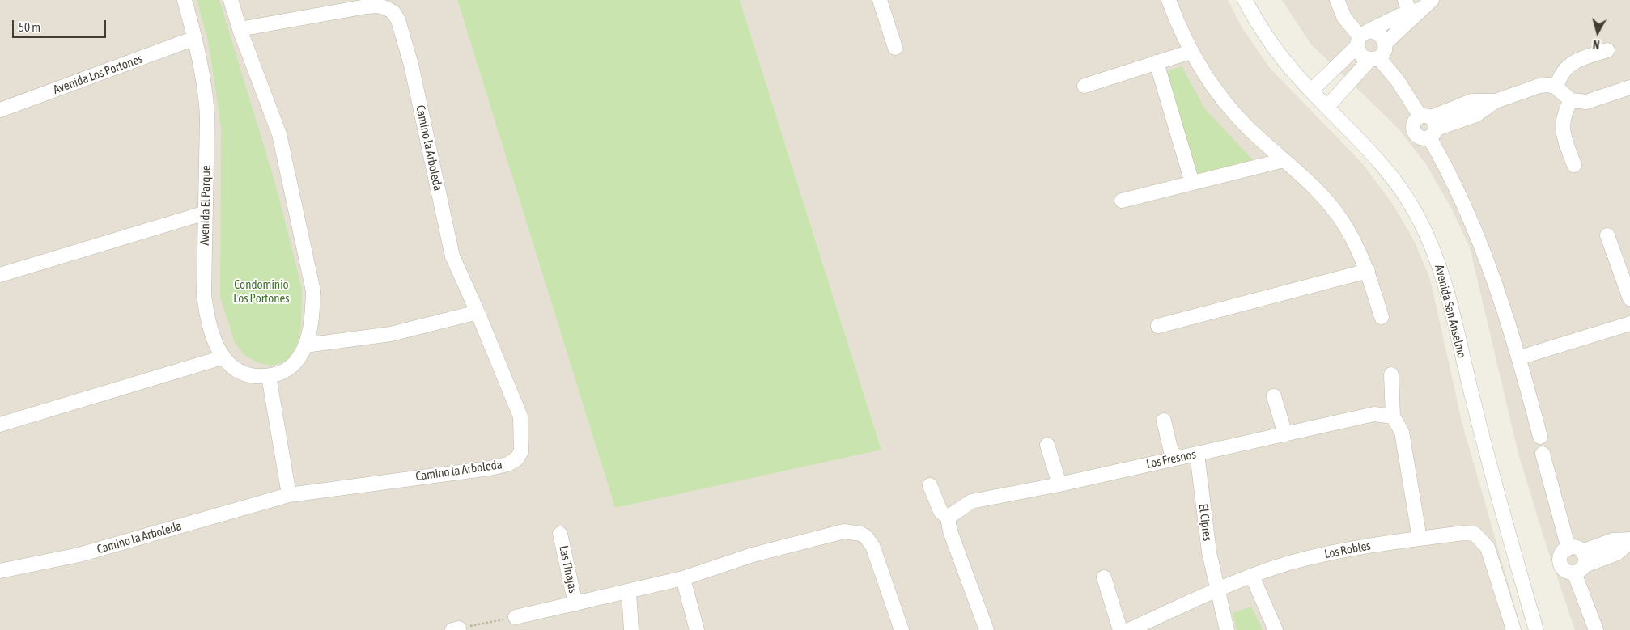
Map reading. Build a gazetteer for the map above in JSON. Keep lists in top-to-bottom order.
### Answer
{
  "streets": {
    "street": [
      "Avenida Los Portones",
      "Camino la Arboleda",
      "Avenida El Parque",
      "Avenida San Anselmo",
      "Los Fresnos",
      "El Cipres",
      "Los Robles",
      "Las Tinajas"
    ]
  },
  "crossings": [
    ["Avenida Los Portones", "Avenida El Parque"],
    ["Camino la Arboleda", "Avenida El Parque"],
    ["Los Fresnos", "El Cipres"],
    ["El Cipres", "Los Robles"]
  ],
  "parks": ["Condominio Los Portones"],
  "scale_bar": "50 m",
  "north": "bottom"
}
